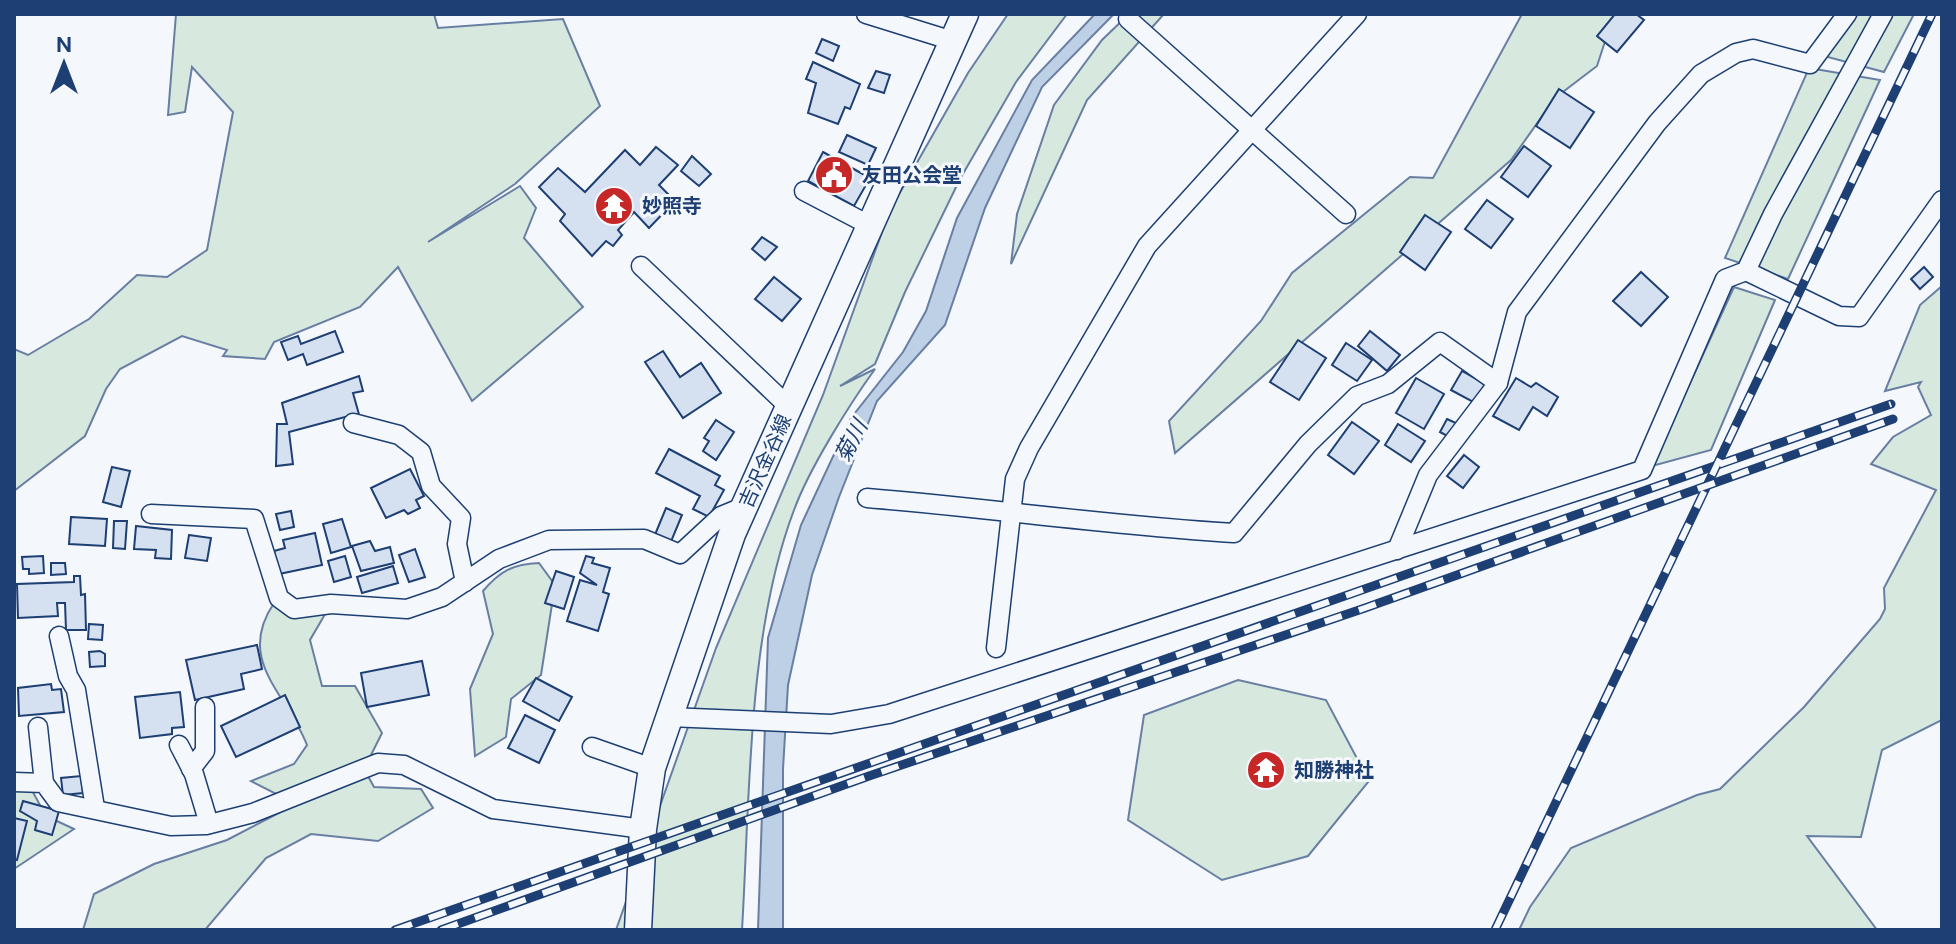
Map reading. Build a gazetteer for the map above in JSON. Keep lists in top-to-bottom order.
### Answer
{
  "streets": {
    "main road": ["吉沢金谷線"]
  },
  "water": ["菊川"],
  "places": {
    "public building": ["友田公会堂"],
    "temple": ["妙照寺", "知勝神社"]
  },
  "north": "top"
}
